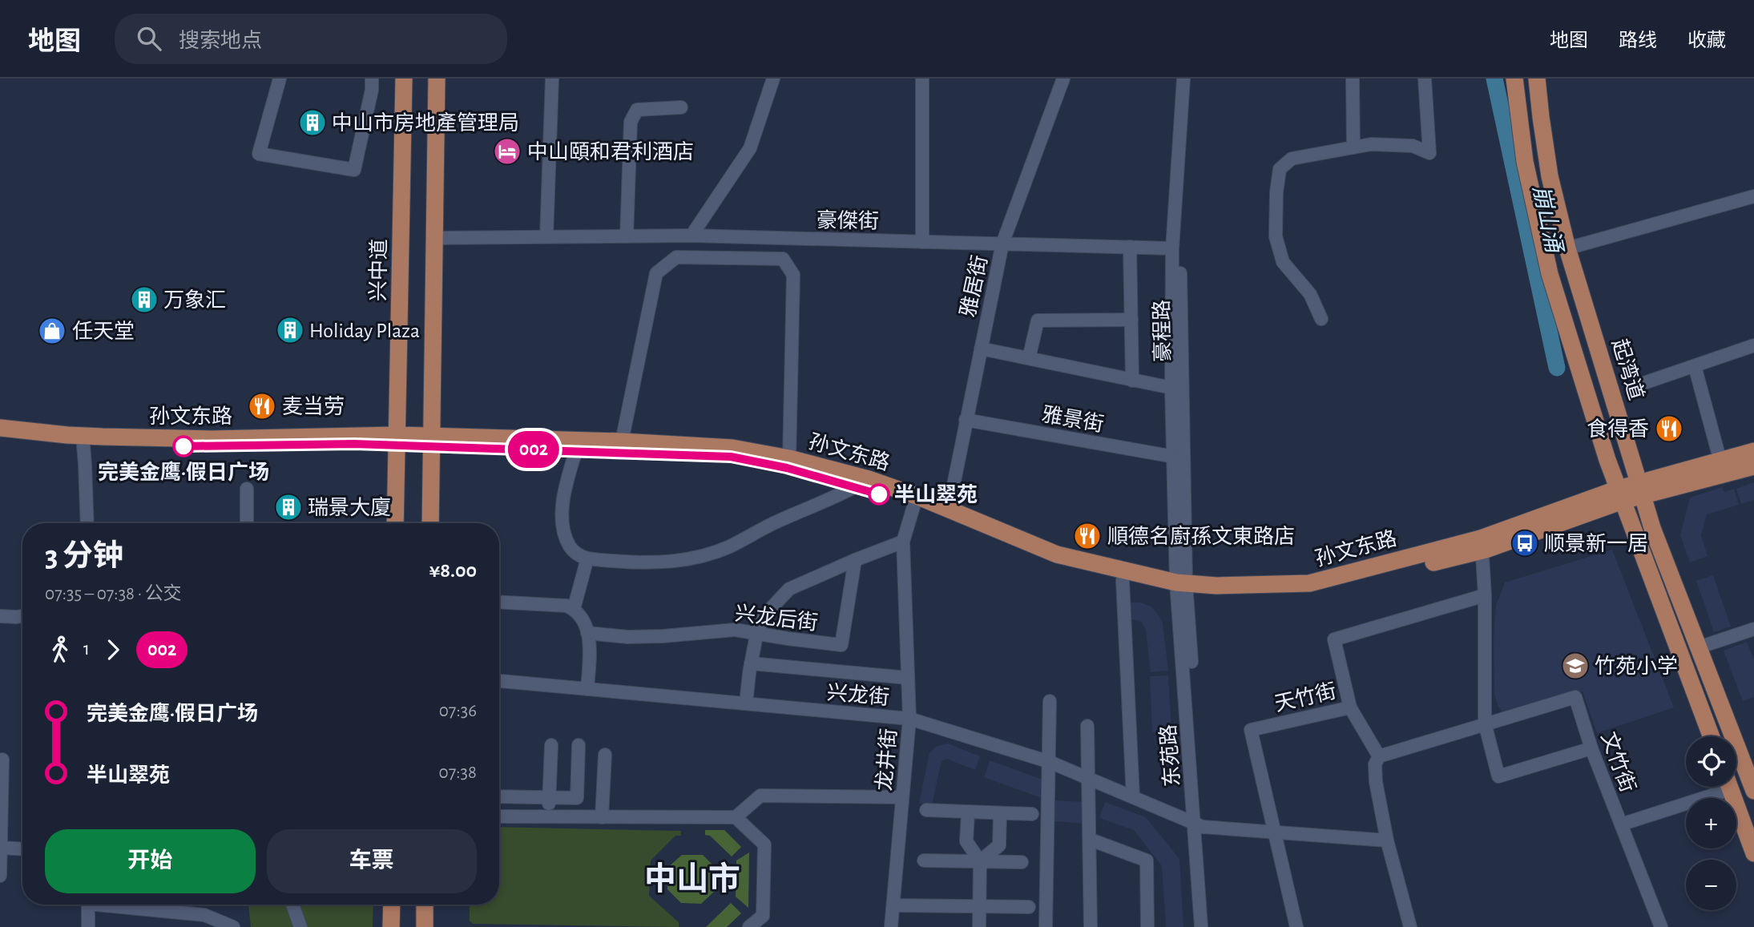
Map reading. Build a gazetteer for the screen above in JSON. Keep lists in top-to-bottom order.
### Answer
{
  "streets": {
    "main road": ["兴中道", "起湾道", "孙文东路"],
    "street": [
      "豪傑街",
      "雅居街",
      "豪程路",
      "雅景街",
      "兴龙后街",
      "兴龙街",
      "天竹街",
      "东苑路",
      "龙井街",
      "文竹街"
    ]
  },
  "crossings": [
    ["豪傑街", "雅居街"],
    ["豪傑街", "豪程路"],
    ["兴中道", "孙文东路"],
    ["雅居街", "孙文东路"],
    ["雅居街", "雅景街"],
    ["豪程路", "孙文东路"],
    ["豪程路", "雅景街"],
    ["豪程路", "东苑路"],
    ["起湾道", "孙文东路"],
    ["孙文东路", "东苑路"],
    ["孙文东路", "龙井街"],
    ["兴龙街", "东苑路"],
    ["兴龙街", "龙井街"]
  ],
  "districts": ["中山市"],
  "water": ["崩山涌"],
  "places": {
    "building": [
      "中山市房地產管理局",
      "万象汇",
      "Holiday Plaza",
      "瑞景大廈"
    ],
    "hotel": ["中山頤和君利酒店"],
    "shop": ["任天堂"],
    "restaurant": ["麦当劳", "食得香", "順德名廚孫文東路店"],
    "other": ["完美金鹰·假日广场", "半山翠苑"],
    "bus stop": ["顺景新一居"],
    "school or university": ["竹苑小学"]
  },
  "lines": ["bus line 002"],
  "page": {
    "header": "地图",
    "search": "搜索地点",
    "nav": ["地图", "路线", "收藏"],
    "on_map": "002",
    "heading": ["3 分钟", "07:35 – 07:38 · 公交", "¥8.00"],
    "legs": ["1", "002"],
    "list": [
      {
        "name": "完美金鹰·假日广场",
        "value": "07:36"
      },
      {
        "name": "半山翠苑",
        "value": "07:38"
      }
    ],
    "map_buttons": ["+", "−"],
    "buttons": ["开始", "车票"]
  }
}
